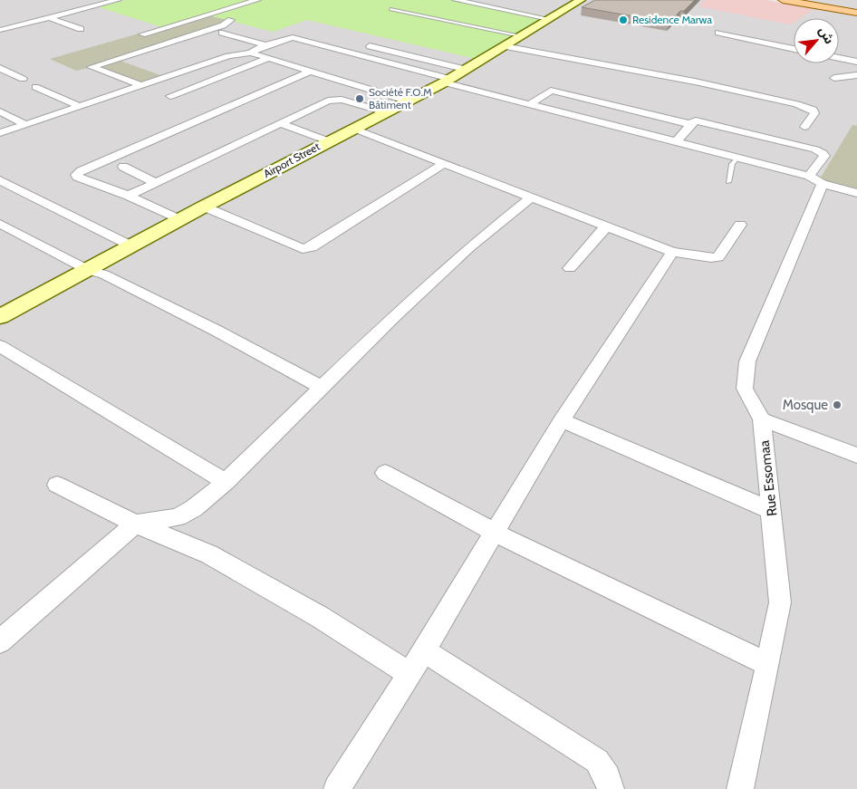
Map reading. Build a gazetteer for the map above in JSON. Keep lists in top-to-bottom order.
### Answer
{
  "streets": {
    "street": ["Airport Street", "Rue Essomaa"]
  },
  "places": ["Residence Marwa", "Société F.O.M Bâtiment", "Mosque"],
  "north": "top right"
}
